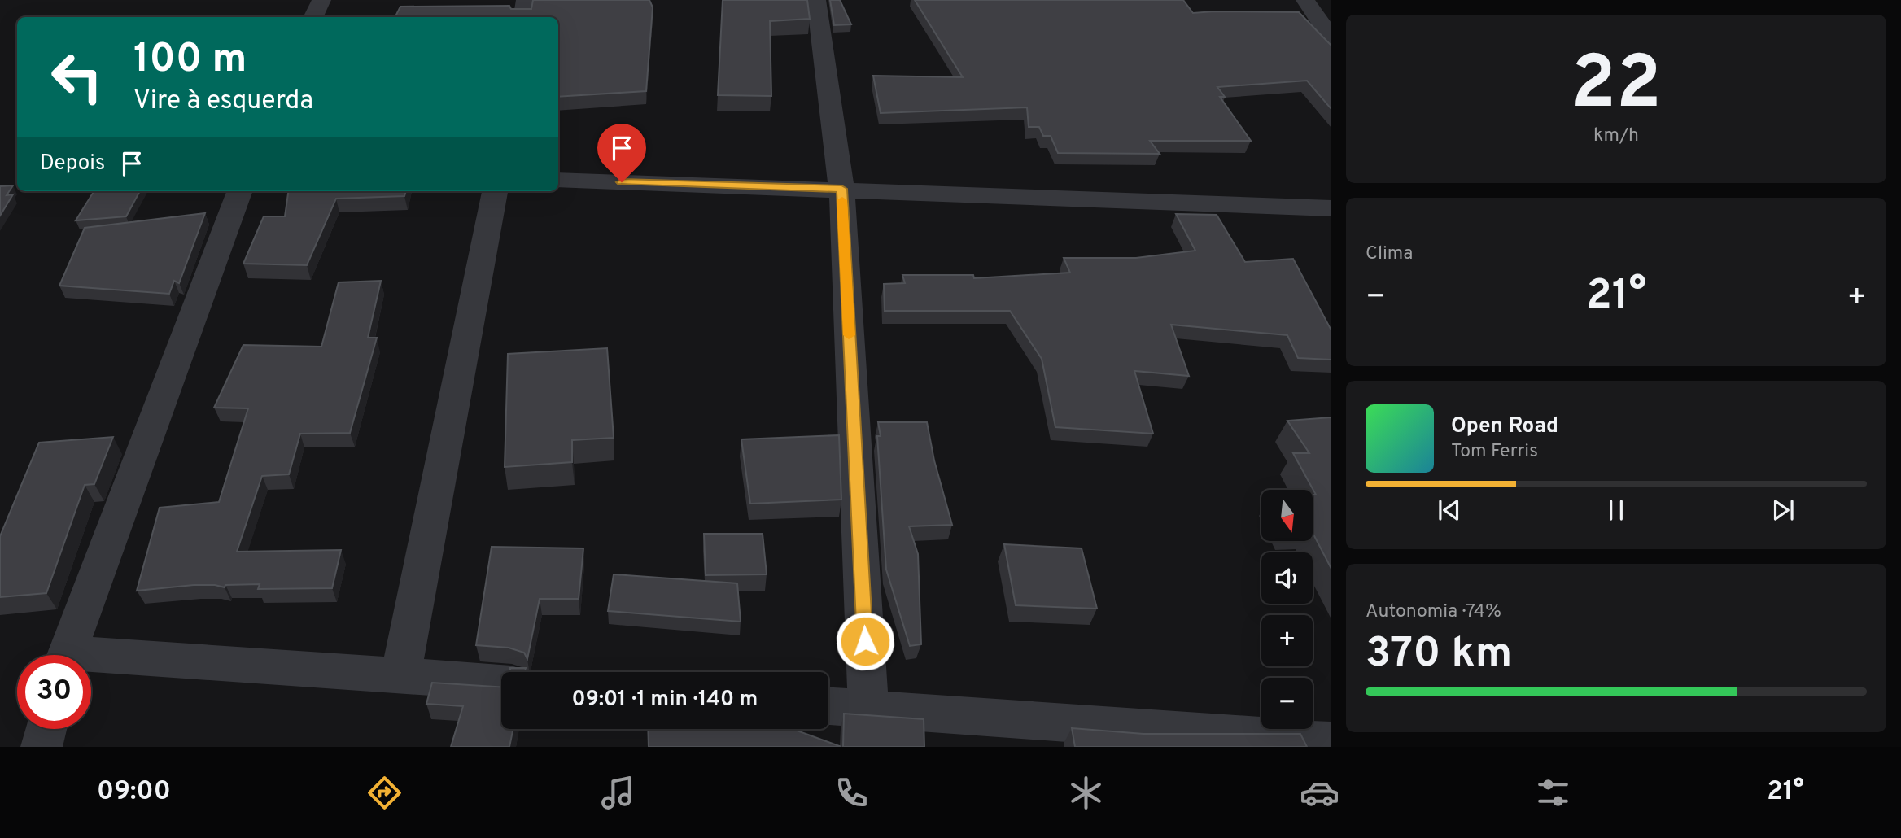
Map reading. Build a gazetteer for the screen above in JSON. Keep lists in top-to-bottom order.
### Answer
{
  "north": "bottom",
  "page": {
    "tile": [
      ["22", "km/h"],
      "Clima",
      ["Autonomia · 74%", "370 km"]
    ],
    "turn": ["100 m", "Vire à esquerda"],
    "then": "Depois",
    "heat": ["−", "21°", "+"],
    "song": ["Open Road", "Tom Ferris"],
    "map_buttons": ["+", "−"],
    "limit": "30",
    "trip": "09:01 · 1 min · 140 m",
    "tabs": ["09:00", "21°"]
  }
}
